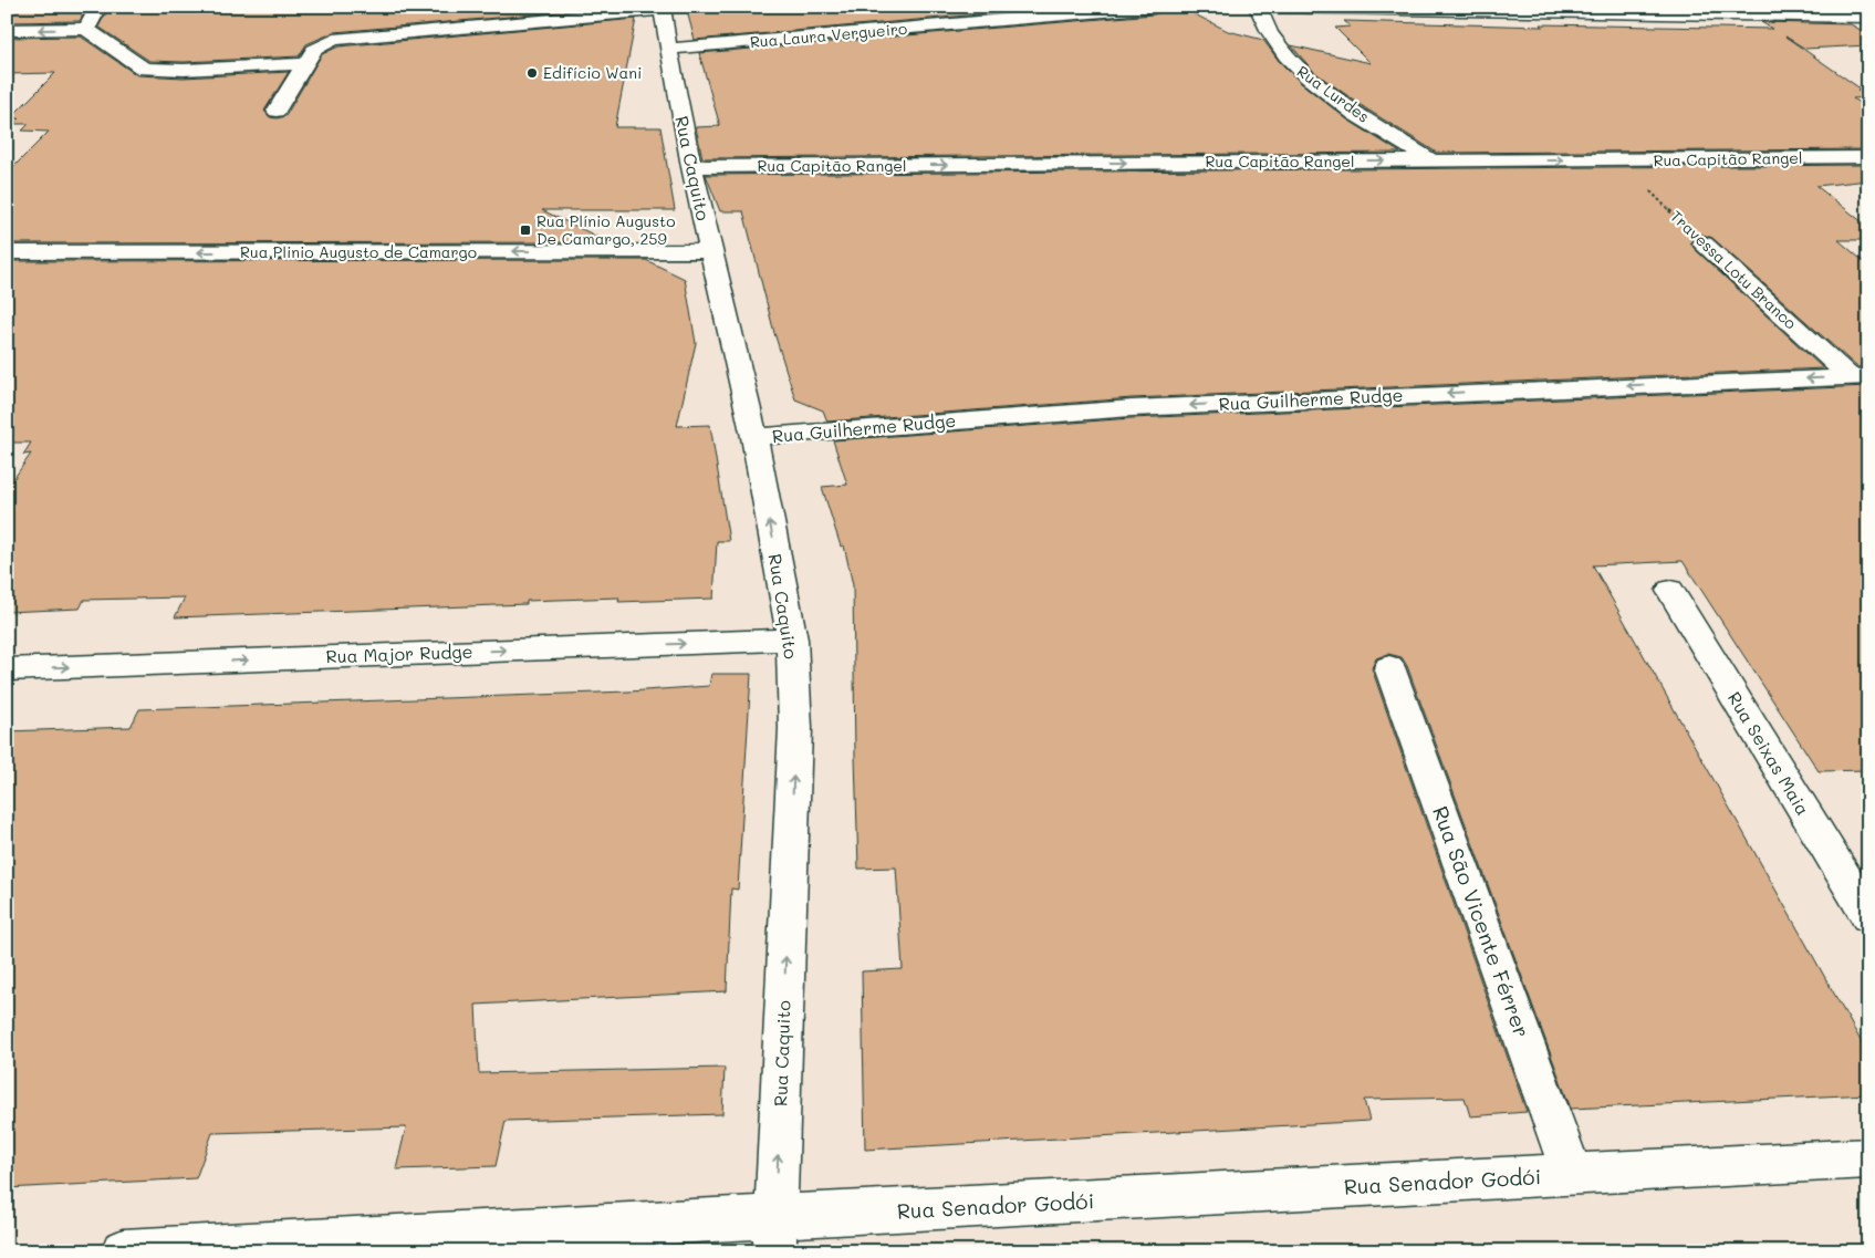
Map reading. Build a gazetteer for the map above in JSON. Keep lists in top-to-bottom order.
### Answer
{
  "streets": {
    "street": [
      "Rua Laura Vergueiro",
      "Rua Lurdes",
      "Rua Capitão Rangel",
      "Rua Caquito",
      "Rua Plinio Augusto de Camargo",
      "Travessa Lotu Branco",
      "Rua Guilherme Rudge",
      "Rua Major Rudge",
      "Rua Seixas Maia",
      "Rua São Vicente Férrer",
      "Rua Senador Godói"
    ]
  },
  "crossings": [
    ["Rua Laura Vergueiro", "Rua Caquito"],
    ["Rua Lurdes", "Rua Capitão Rangel"],
    ["Rua Capitão Rangel", "Rua Caquito"],
    ["Rua Capitão Rangel", "Travessa Lotu Branco"],
    ["Rua Caquito", "Rua Plinio Augusto de Camargo"],
    ["Rua Caquito", "Rua Guilherme Rudge"],
    ["Rua Caquito", "Rua Major Rudge"],
    ["Rua Caquito", "Rua Senador Godói"],
    ["Travessa Lotu Branco", "Rua Guilherme Rudge"],
    ["Rua São Vicente Férrer", "Rua Senador Godói"]
  ],
  "one_way": ["Rua Caquito", "Rua Guilherme Rudge", "Rua Major Rudge"],
  "places": {
    "other": ["Edifício Wani"],
    "transit": ["Rua Plínio Augusto De Camargo, 259"]
  }
}
